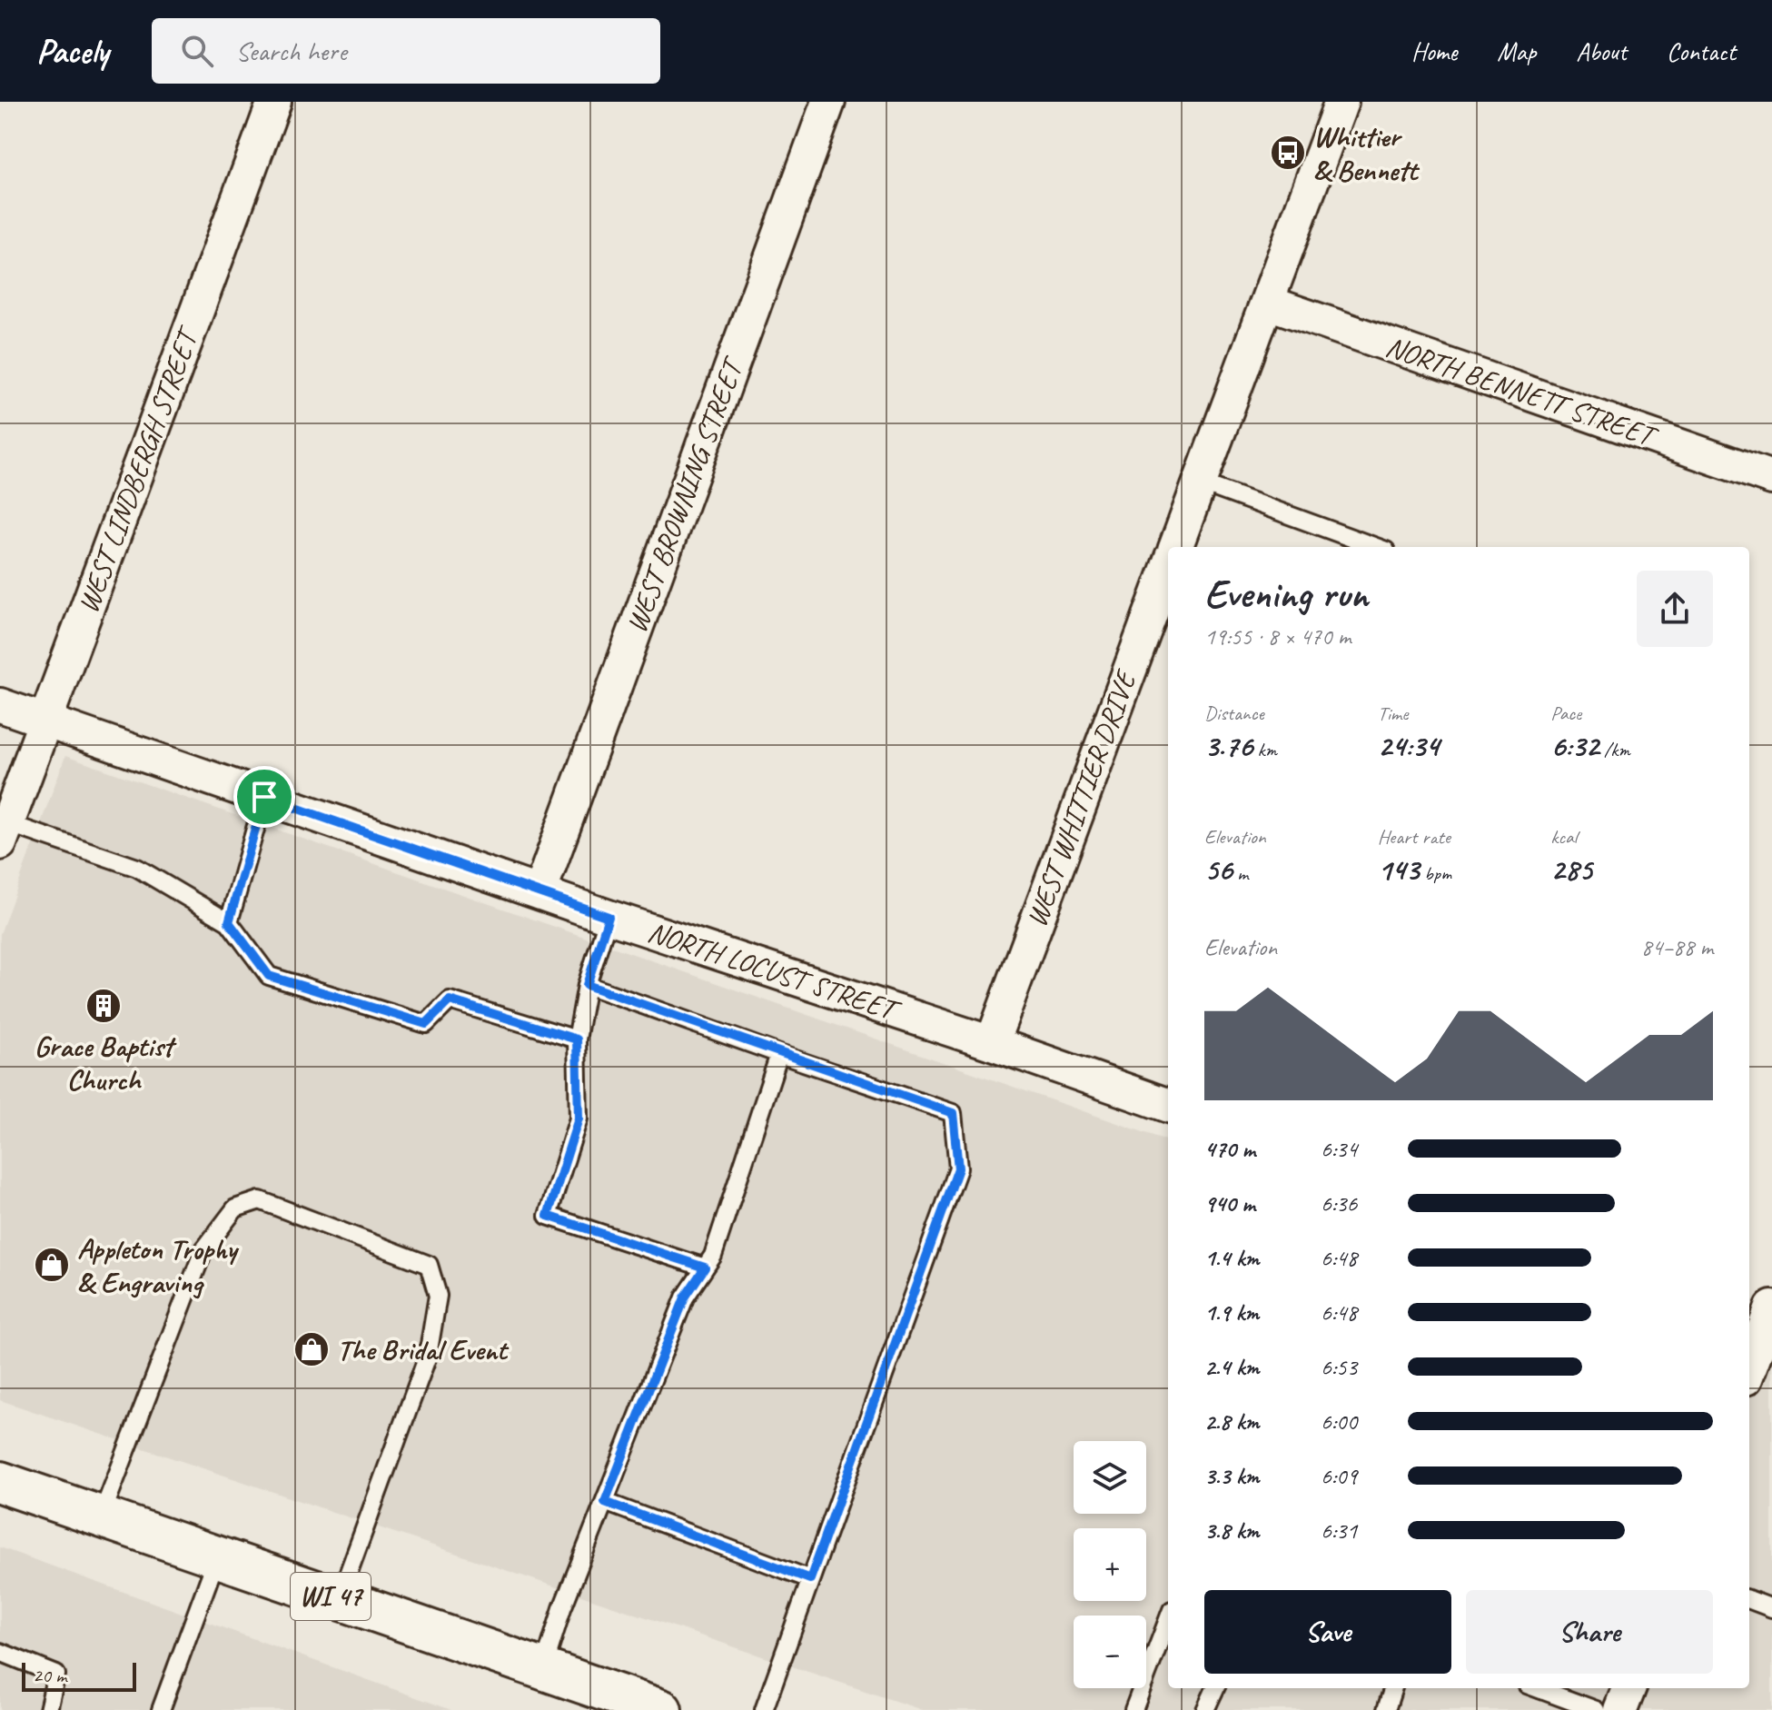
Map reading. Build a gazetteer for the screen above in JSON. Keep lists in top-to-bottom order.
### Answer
{
  "streets": {
    "main road": ["WI 47"],
    "street": [
      "NORTH BENNETT STREET",
      "WEST LINDBERGH STREET",
      "WEST BROWNING STREET",
      "WEST WHITTIER DRIVE",
      "NORTH LOCUST STREET"
    ]
  },
  "crossings": [
    ["WEST LINDBERGH STREET", "NORTH LOCUST STREET"],
    ["WEST BROWNING STREET", "NORTH LOCUST STREET"],
    ["WEST WHITTIER DRIVE", "NORTH LOCUST STREET"]
  ],
  "places": {
    "bus stop": ["Whittier & Bennett"],
    "building": ["Grace Baptist Church"],
    "shop": ["Appleton Trophy & Engraving", "The Bridal Event"]
  },
  "scale_bar": "20 m",
  "page": {
    "header": "Pacely",
    "search": "Search here",
    "nav": [
      "Home",
      "Map",
      "About",
      "Contact"
    ],
    "heading": ["Evening run", "19:55 · 8 × 470 m"],
    "stats": [
      ["Distance", "3.76 km"],
      ["Time", "24:34"],
      ["Pace", "6:32 /km"],
      ["Elevation", "56 m"],
      ["Heart rate", "143 bpm"],
      ["kcal", "285"]
    ],
    "chart": ["Elevation", "84–88 m"],
    "list": [
      {
        "name": "470 m",
        "note": "6:34"
      },
      {
        "name": "940 m",
        "note": "6:36"
      },
      {
        "name": "1.4 km",
        "note": "6:48"
      },
      {
        "name": "1.9 km",
        "note": "6:48"
      },
      {
        "name": "2.4 km",
        "note": "6:53"
      },
      {
        "name": "2.8 km",
        "note": "6:00"
      },
      {
        "name": "3.3 km",
        "note": "6:09"
      },
      {
        "name": "3.8 km",
        "note": "6:31"
      }
    ],
    "map_buttons": ["+", "−"],
    "buttons": ["Save", "Share"],
    "scale": "20 m"
  }
}
